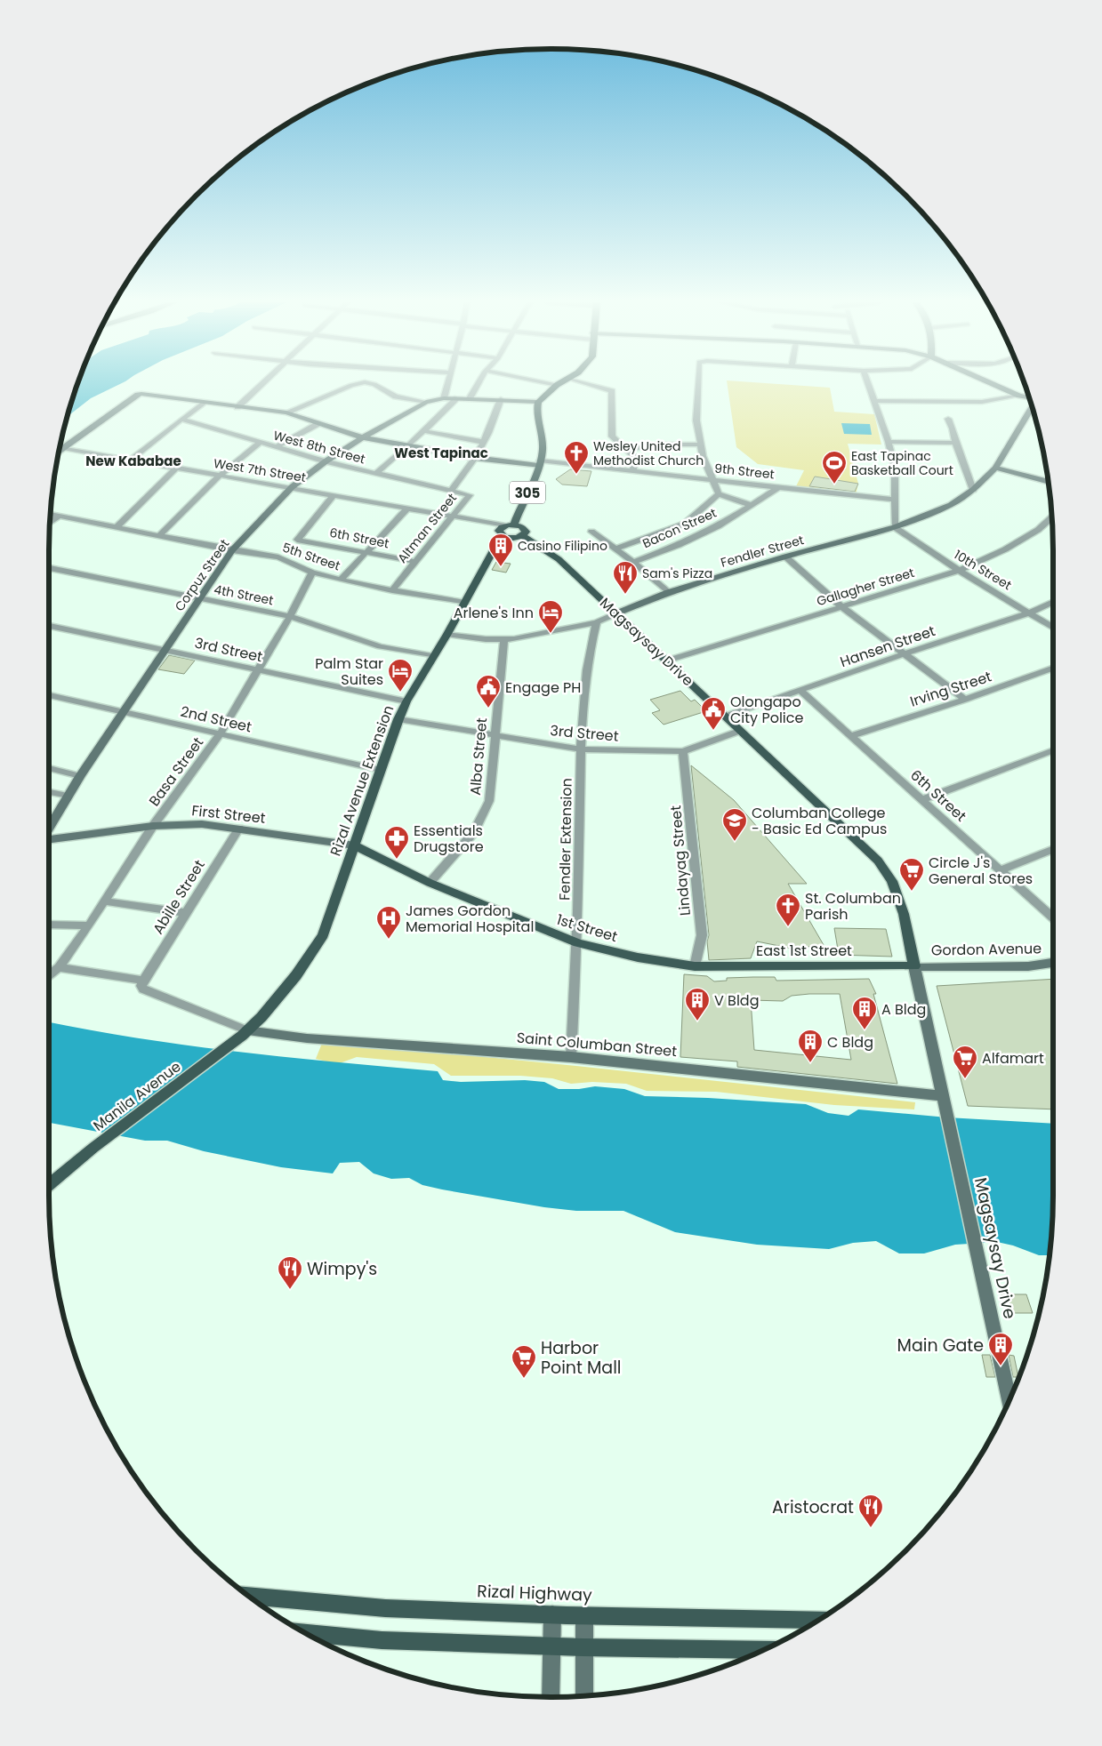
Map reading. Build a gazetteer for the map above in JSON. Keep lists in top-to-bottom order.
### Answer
{
  "streets": {
    "main road": [
      "305",
      "Magsaysay Drive",
      "Rizal Avenue Extension",
      "1st Street",
      "East 1st Street",
      "Manila Avenue",
      "Rizal Highway"
    ],
    "street": [
      "West 8th Street",
      "West 7th Street",
      "9th Street",
      "Altman Street",
      "Bacon Street",
      "6th Street",
      "Fendler Street",
      "5th Street",
      "10th Street",
      "Corpuz Street",
      "Gallagher Street",
      "4th Street",
      "Hansen Street",
      "3rd Street",
      "Irving Street",
      "2nd Street",
      "Alba Street",
      "Basa Street",
      "First Street",
      "Fendler Extension",
      "Lindayag Street",
      "Abille Street",
      "Gordon Avenue",
      "Saint Columban Street"
    ]
  },
  "crossings": [
    ["West 8th Street", "Altman Street"],
    ["West 8th Street", "Corpuz Street"],
    ["West 7th Street", "9th Street"],
    ["West 7th Street", "305"],
    ["West 7th Street", "Altman Street"],
    ["West 7th Street", "6th Street"],
    ["West 7th Street", "Corpuz Street"],
    ["West 7th Street", "Rizal Avenue Extension"],
    ["9th Street", "305"],
    ["9th Street", "Altman Street"],
    ["9th Street", "Bacon Street"],
    ["9th Street", "Corpuz Street"],
    ["305", "Corpuz Street"],
    ["305", "Magsaysay Drive"],
    ["305", "Rizal Avenue Extension"],
    ["305", "Gordon Avenue"],
    ["305", "East 1st Street"],
    ["305", "Saint Columban Street"],
    ["Altman Street", "6th Street"],
    ["Altman Street", "5th Street"],
    ["Altman Street", "Corpuz Street"],
    ["Bacon Street", "Fendler Street"],
    ["6th Street", "Hansen Street"],
    ["6th Street", "Irving Street"],
    ["Fendler Street", "10th Street"],
    ["Fendler Street", "Magsaysay Drive"],
    ["Fendler Street", "Alba Street"],
    ["Fendler Street", "Rizal Avenue Extension"],
    ["Fendler Street", "Fendler Extension"],
    ["5th Street", "Corpuz Street"],
    ["5th Street", "Basa Street"],
    ["5th Street", "Rizal Avenue Extension"],
    ["10th Street", "Gallagher Street"],
    ["10th Street", "Hansen Street"],
    ["Corpuz Street", "4th Street"],
    ["Corpuz Street", "3rd Street"],
    ["Corpuz Street", "2nd Street"],
    ["Gallagher Street", "Magsaysay Drive"],
    ["4th Street", "Basa Street"],
    ["4th Street", "Rizal Avenue Extension"],
    ["Magsaysay Drive", "Hansen Street"],
    ["Magsaysay Drive", "3rd Street"],
    ["Magsaysay Drive", "Gordon Avenue"],
    ["Magsaysay Drive", "East 1st Street"],
    ["Magsaysay Drive", "Saint Columban Street"],
    ["3rd Street", "Alba Street"],
    ["3rd Street", "Basa Street"],
    ["3rd Street", "Rizal Avenue Extension"],
    ["3rd Street", "Fendler Extension"],
    ["3rd Street", "Lindayag Street"],
    ["2nd Street", "Basa Street"],
    ["2nd Street", "Rizal Avenue Extension"],
    ["Alba Street", "1st Street"],
    ["Basa Street", "First Street"],
    ["Rizal Avenue Extension", "First Street"],
    ["Rizal Avenue Extension", "1st Street"],
    ["Rizal Avenue Extension", "Saint Columban Street"],
    ["Rizal Avenue Extension", "Manila Avenue"],
    ["First Street", "Abille Street"],
    ["First Street", "1st Street"],
    ["Fendler Extension", "1st Street"],
    ["Fendler Extension", "Saint Columban Street"],
    ["Lindayag Street", "1st Street"],
    ["Lindayag Street", "East 1st Street"],
    ["1st Street", "East 1st Street"],
    ["Gordon Avenue", "East 1st Street"],
    ["Saint Columban Street", "Manila Avenue"]
  ],
  "districts": ["West Tapinac", "New Kababae"],
  "places": {
    "church": ["Wesley United Methodist Church", "St. Columban Parish"],
    "sports": ["East Tapinac Basketball Court"],
    "building": [
      "Casino Filipino",
      "V Bldg",
      "A Bldg",
      "C Bldg",
      "Main Gate"
    ],
    "restaurant": ["Sam's Pizza", "Wimpy's", "Aristocrat"],
    "hotel": ["Arlene's Inn", "Palm Star Suites"],
    "public building": ["Engage PH", "Olongapo City Police"],
    "school or university": ["Columban College - Basic Ed Campus"],
    "pharmacy": ["Essentials Drugstore"],
    "supermarket": ["Circle J's General Stores", "Alfamart", "Harbor Point Mall"],
    "hospital": ["James Gordon Memorial Hospital"]
  }
}
